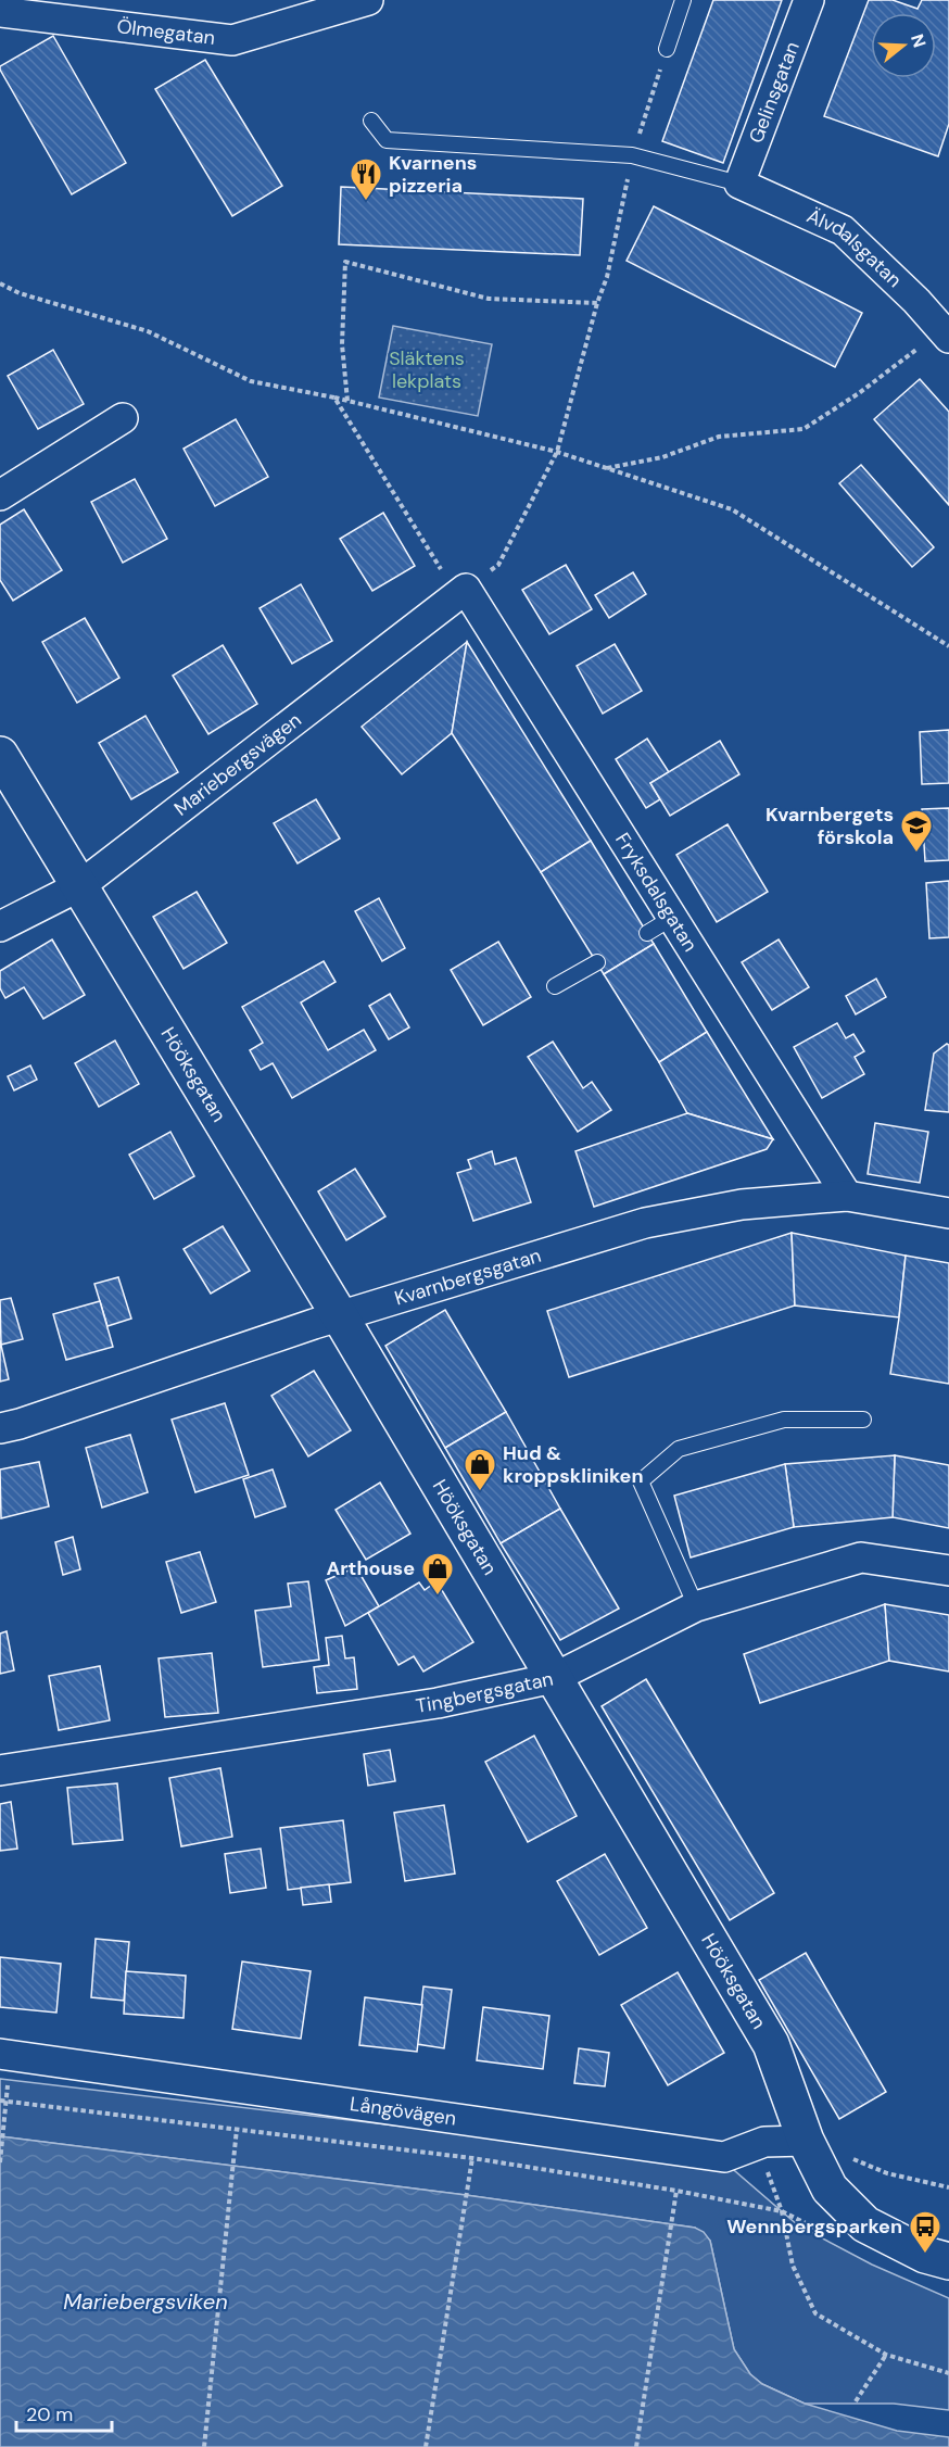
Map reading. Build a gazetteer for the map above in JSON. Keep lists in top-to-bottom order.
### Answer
{
  "streets": {
    "street": [
      "Ölmegatan",
      "Gelinsgatan",
      "Älvdalsgatan",
      "Mariebergsvägen",
      "Fryksdalsgatan",
      "Hööksgatan",
      "Kvarnbergsgatan",
      "Tingbergsgatan",
      "Långövägen"
    ]
  },
  "crossings": [
    ["Gelinsgatan", "Älvdalsgatan"],
    ["Mariebergsvägen", "Fryksdalsgatan"],
    ["Mariebergsvägen", "Hööksgatan"],
    ["Fryksdalsgatan", "Kvarnbergsgatan"],
    ["Hööksgatan", "Kvarnbergsgatan"],
    ["Hööksgatan", "Tingbergsgatan"],
    ["Hööksgatan", "Långövägen"]
  ],
  "water": ["Mariebergsviken"],
  "parks": ["Släktens lekplats"],
  "places": {
    "restaurant": ["Kvarnens pizzeria"],
    "school or university": ["Kvarnbergets förskola"],
    "shop": ["Hud & kroppskliniken", "Arthouse"],
    "bus stop": ["Wennbergsparken"]
  },
  "scale_bar": "20 m",
  "north": "right"
}
